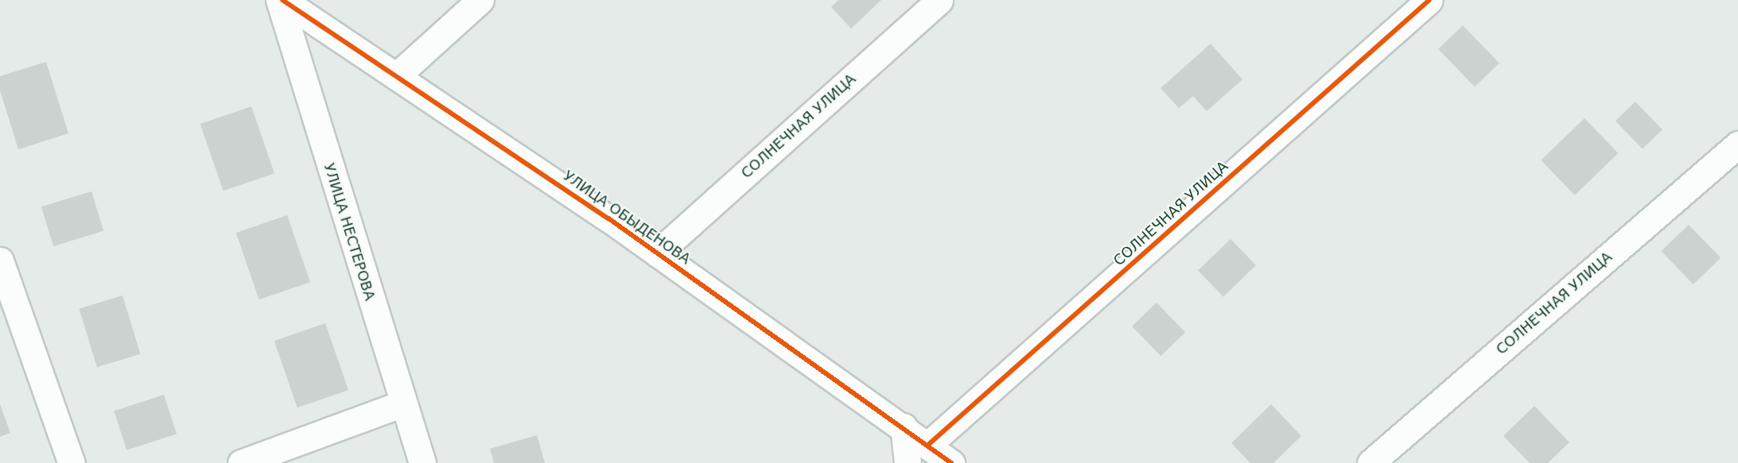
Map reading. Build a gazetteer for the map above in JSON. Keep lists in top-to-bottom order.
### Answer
{
  "streets": {
    "street": ["СОЛНЕЧНАЯ УЛИЦА", "УЛИЦА ОБЫДЕНОВА", "УЛИЦА НЕСТЕРОВА"]
  },
  "crossings": [
    ["СОЛНЕЧНАЯ УЛИЦА", "УЛИЦА ОБЫДЕНОВА"],
    ["УЛИЦА ОБЫДЕНОВА", "УЛИЦА НЕСТЕРОВА"]
  ]
}
